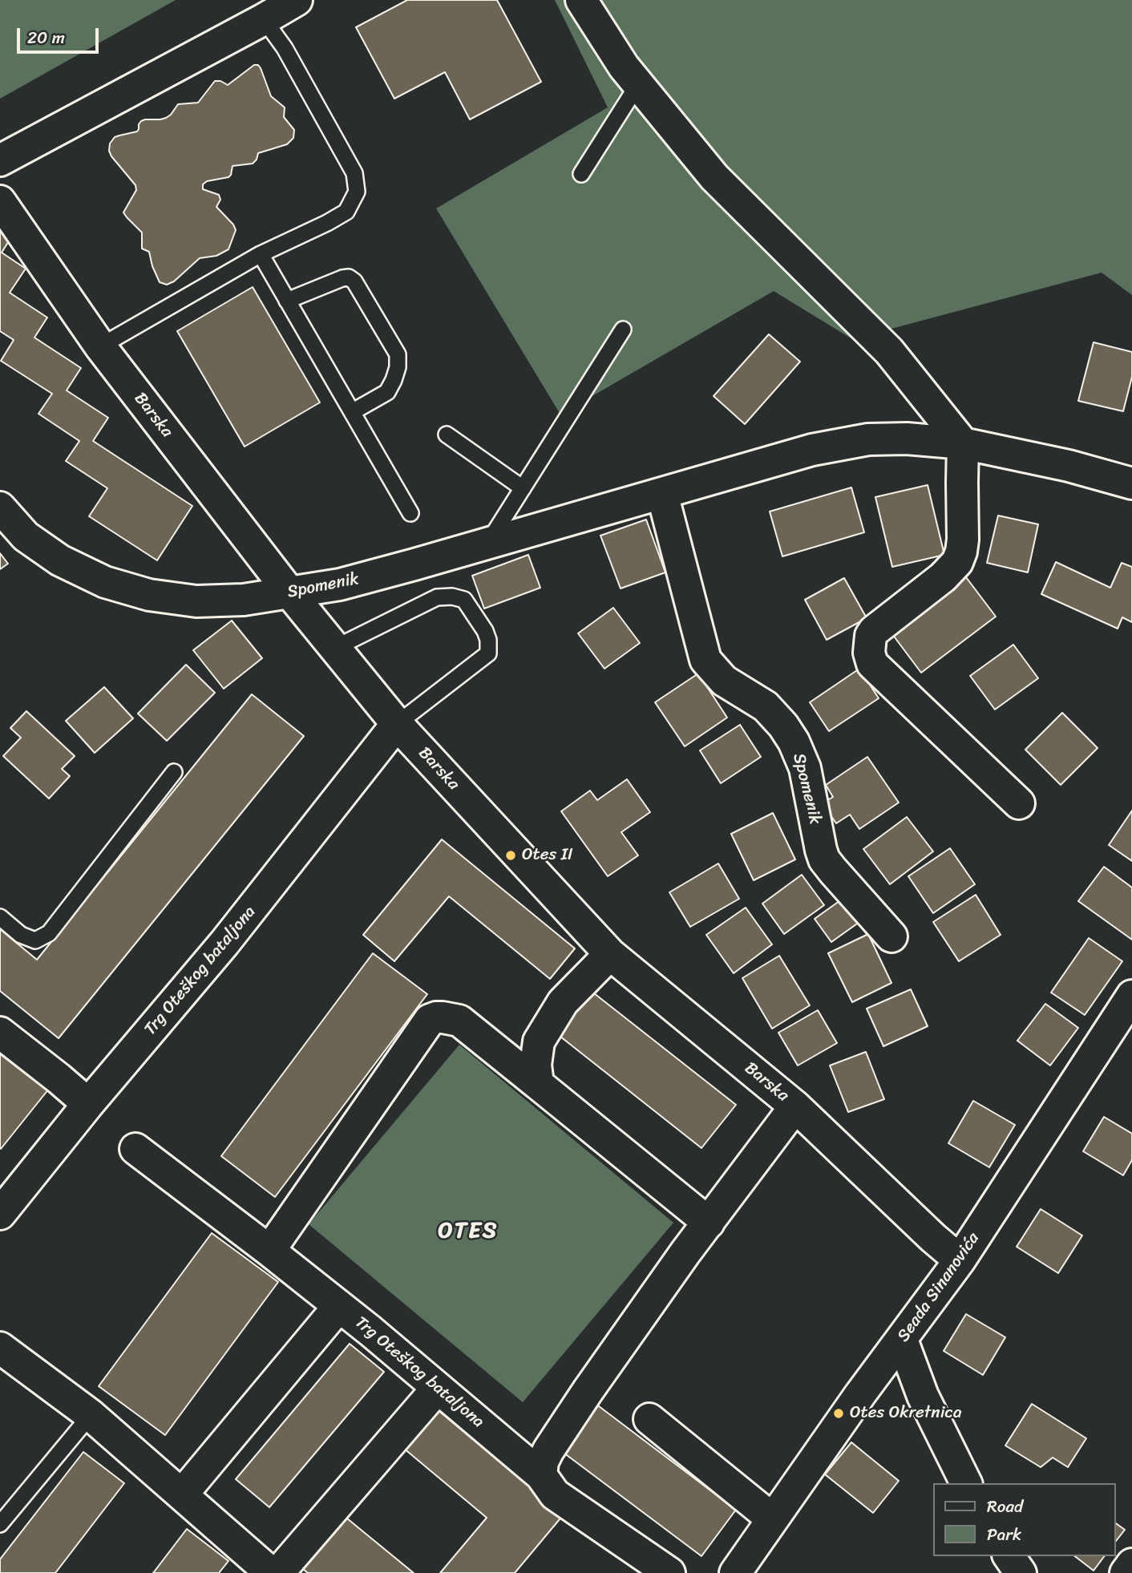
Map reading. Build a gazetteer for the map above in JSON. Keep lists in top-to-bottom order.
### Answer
{
  "streets": {
    "street": [
      "Barska",
      "Spomenik",
      "Trg Oteškog bataljona",
      "Seada Sinanovića"
    ]
  },
  "crossings": [
    ["Barska", "Spomenik"],
    ["Barska", "Trg Oteškog bataljona"],
    ["Barska", "Seada Sinanovića"]
  ],
  "districts": ["OTES"],
  "places": ["Otes II", "Otes Okretnica"],
  "legend": ["Road", "Park"],
  "scale_bar": "20 m"
}
